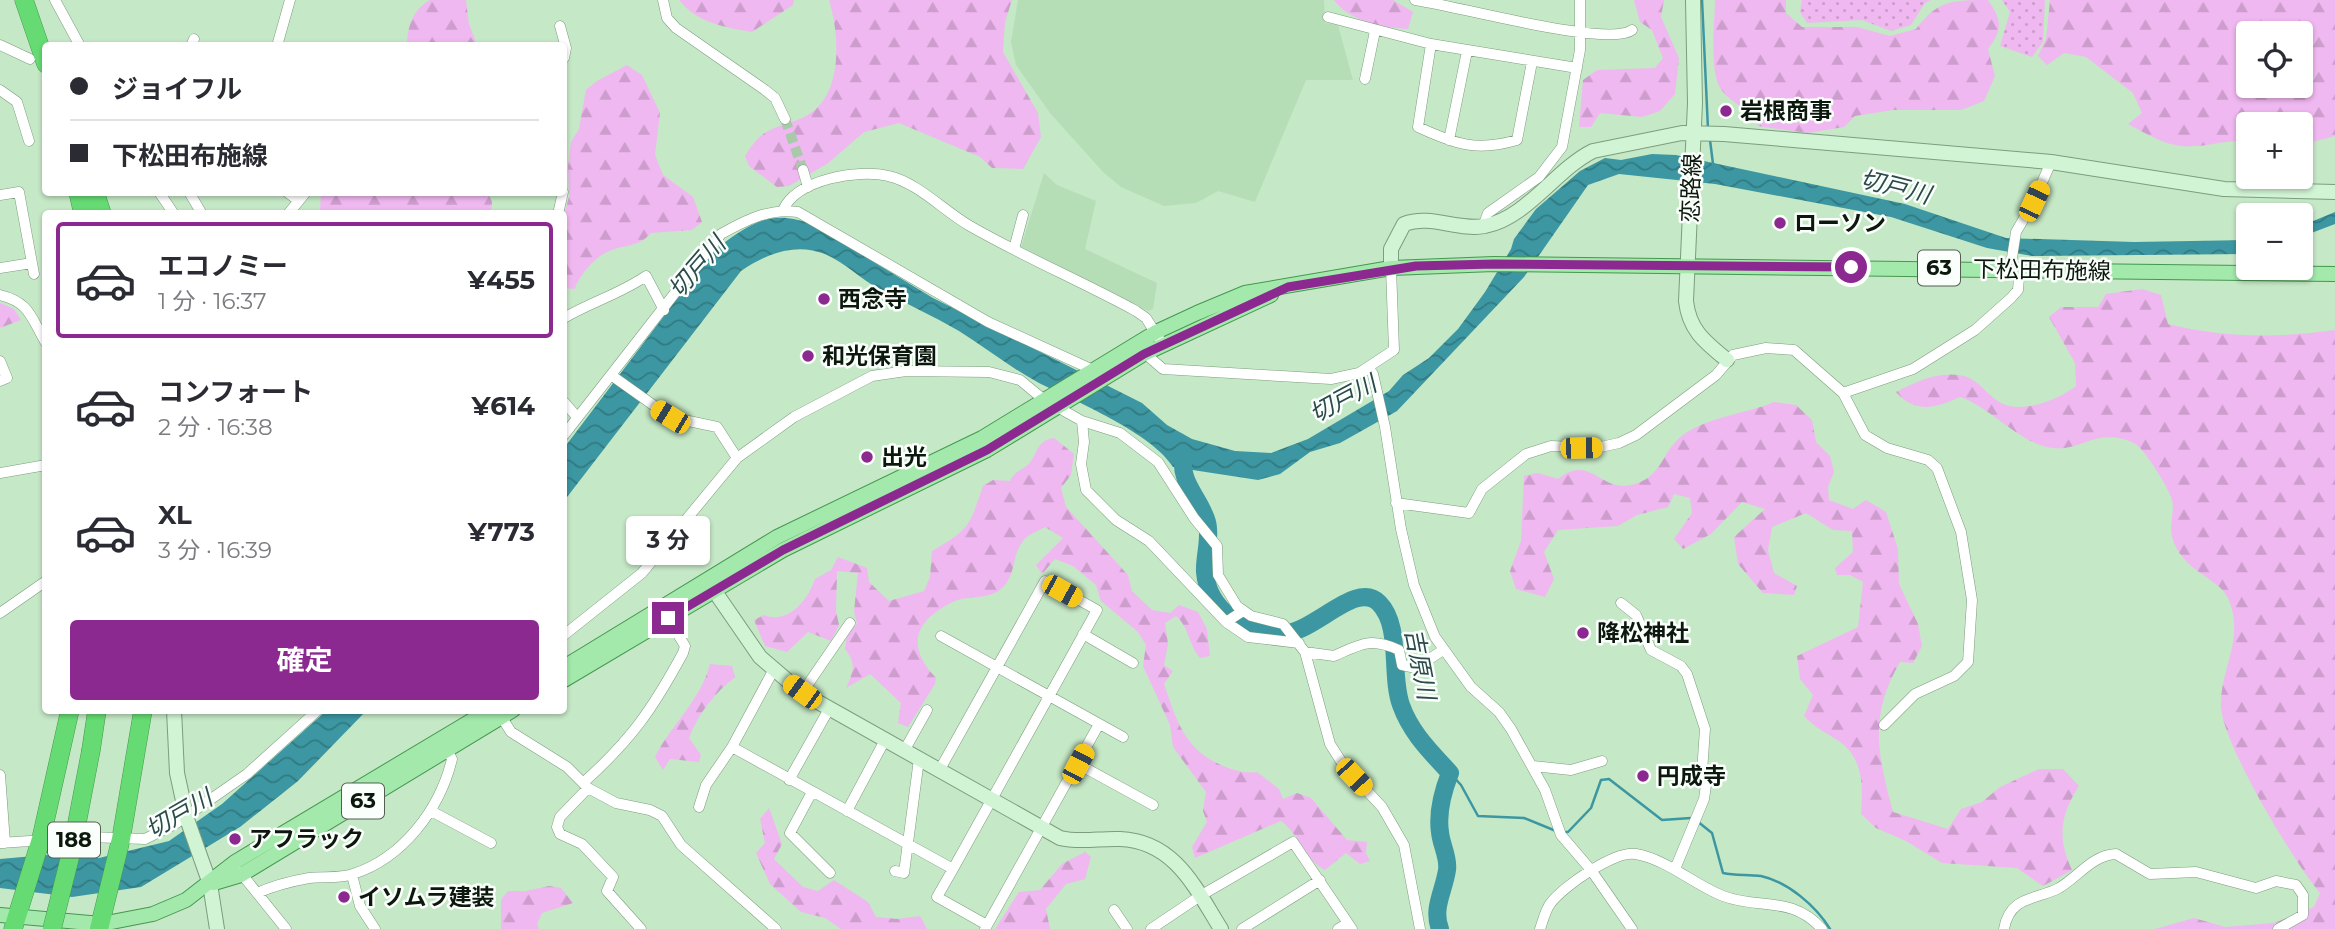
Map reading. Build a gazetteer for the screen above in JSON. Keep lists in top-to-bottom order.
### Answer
{
  "streets": {
    "highway": ["188"],
    "main road": ["63", "下松田布施線"],
    "street": ["恋路線"]
  },
  "crossings": [
    ["恋路線", "下松田布施線"]
  ],
  "water": ["切戸川", "吉原川"],
  "places": [
    "岩根商事",
    "ローソン",
    "西念寺",
    "和光保育園",
    "出光",
    "降松神社",
    "円成寺",
    "アフラック",
    "イソムラ建装"
  ],
  "page": {
    "map_buttons": ["+", "−"],
    "banner": ["ジョイフル", "下松田布施線"],
    "list": [
      {
        "name": "エコノミー",
        "note": "1 分 · 16:37",
        "value": "¥455"
      },
      {
        "name": "コンフォート",
        "note": "2 分 · 16:38",
        "value": "¥614"
      },
      {
        "name": "XL",
        "note": "3 分 · 16:39",
        "value": "¥773"
      }
    ],
    "bubble": "3 分",
    "buttons": "確定"
  }
}
